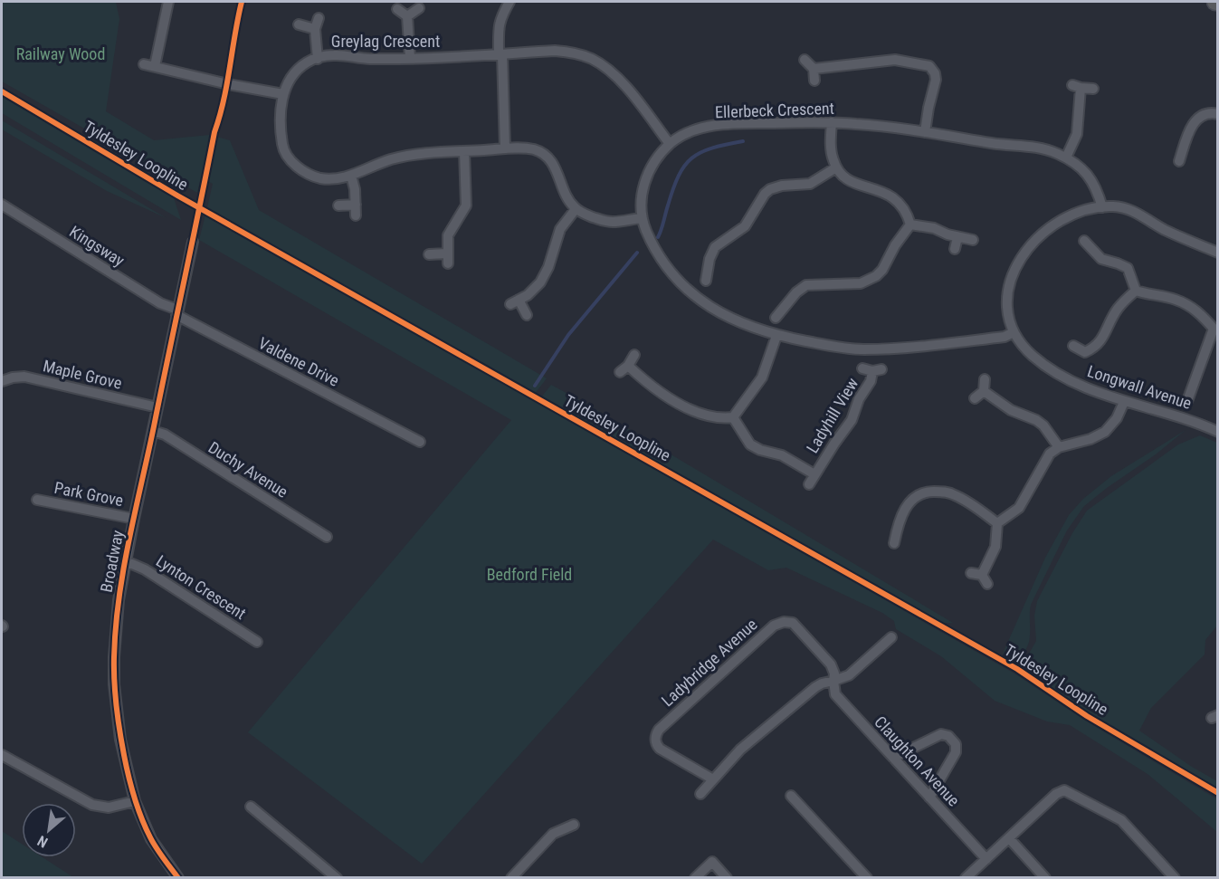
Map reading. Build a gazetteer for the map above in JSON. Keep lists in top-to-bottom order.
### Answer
{
  "streets": {
    "street": [
      "Greylag Crescent",
      "Ellerbeck Crescent",
      "Kingsway",
      "Valdene Drive",
      "Maple Grove",
      "Longwall Avenue",
      "Ladyhill View",
      "Duchy Avenue",
      "Park Grove",
      "Broadway",
      "Lynton Crescent",
      "Ladybridge Avenue",
      "Claughton Avenue"
    ],
    "cycle path": ["Tyldesley Loopline"]
  },
  "crossings": [
    ["Greylag Crescent", "Ellerbeck Crescent"],
    ["Ellerbeck Crescent", "Longwall Avenue"],
    ["Kingsway", "Valdene Drive"],
    ["Kingsway", "Broadway"],
    ["Valdene Drive", "Broadway"],
    ["Maple Grove", "Broadway"],
    ["Duchy Avenue", "Broadway"],
    ["Park Grove", "Broadway"],
    ["Broadway", "Lynton Crescent"],
    ["Ladybridge Avenue", "Claughton Avenue"]
  ],
  "parks": ["Railway Wood", "Bedford Field"],
  "north": "bottom left"
}
